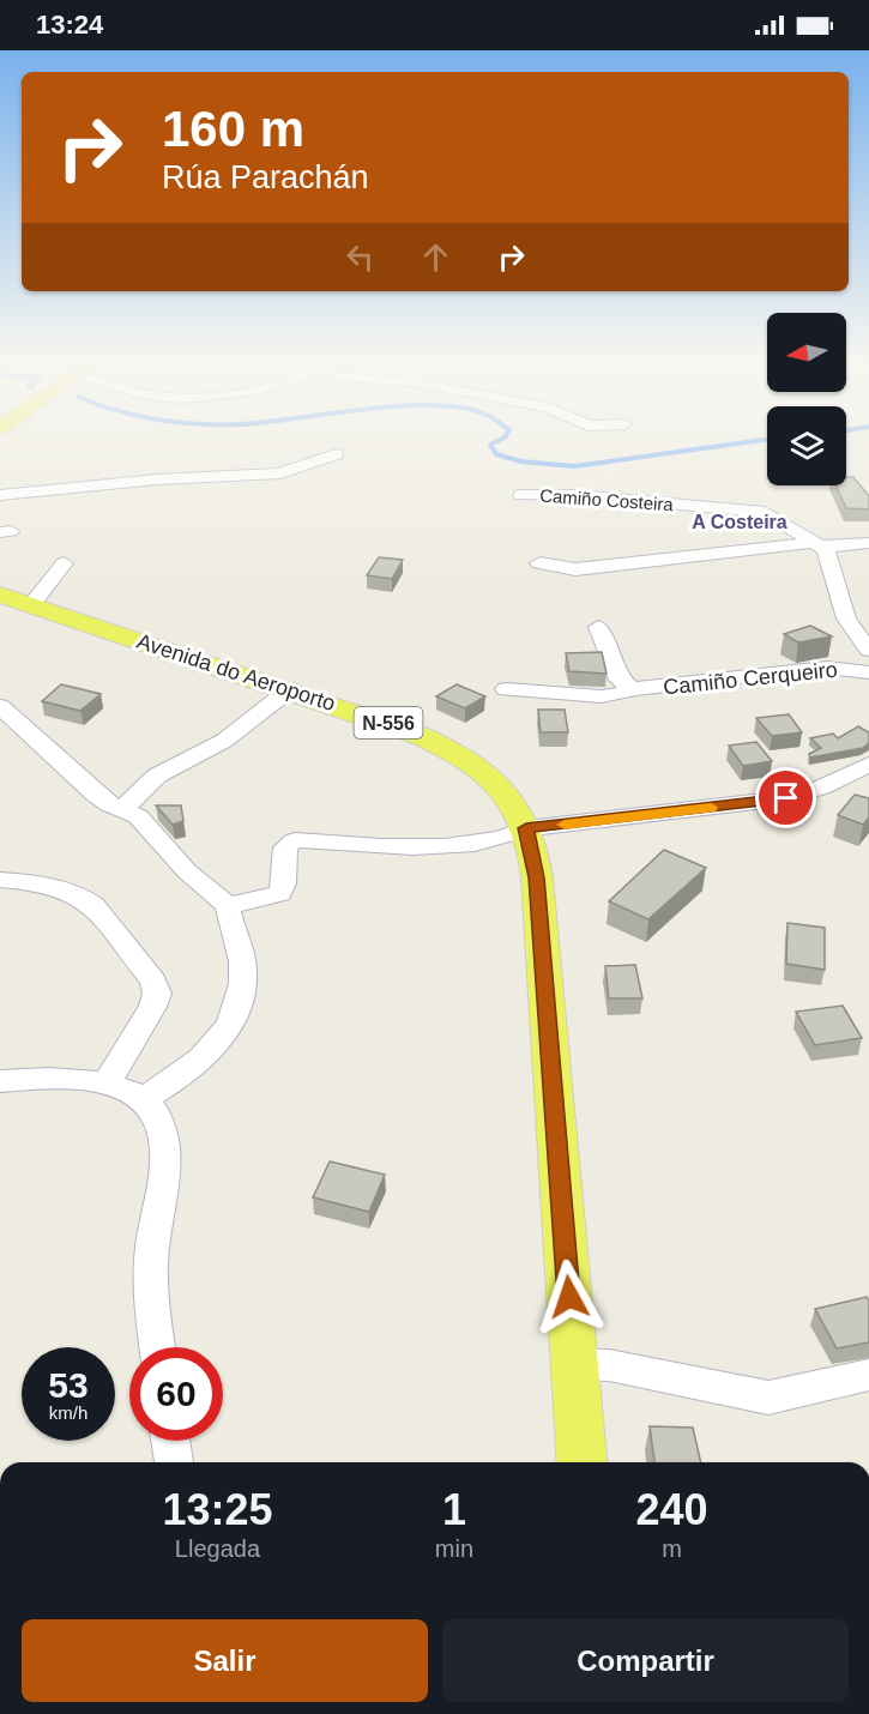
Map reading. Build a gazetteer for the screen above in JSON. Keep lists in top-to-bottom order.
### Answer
{
  "streets": {
    "main road": ["Avenida do Aeroporto", "N-556"],
    "street": ["Camiño Costeira", "Camiño Cerqueiro"]
  },
  "districts": ["A Costeira"],
  "north": "left",
  "page": {
    "status": "13:24",
    "turn": ["160 m", "Rúa Parachán"],
    "speed": "53 km/h",
    "limit": "60",
    "eta": [
      "13:25",
      "Llegada",
      "1",
      "min",
      "240",
      "m"
    ],
    "buttons": ["Salir", "Compartir"]
  }
}
